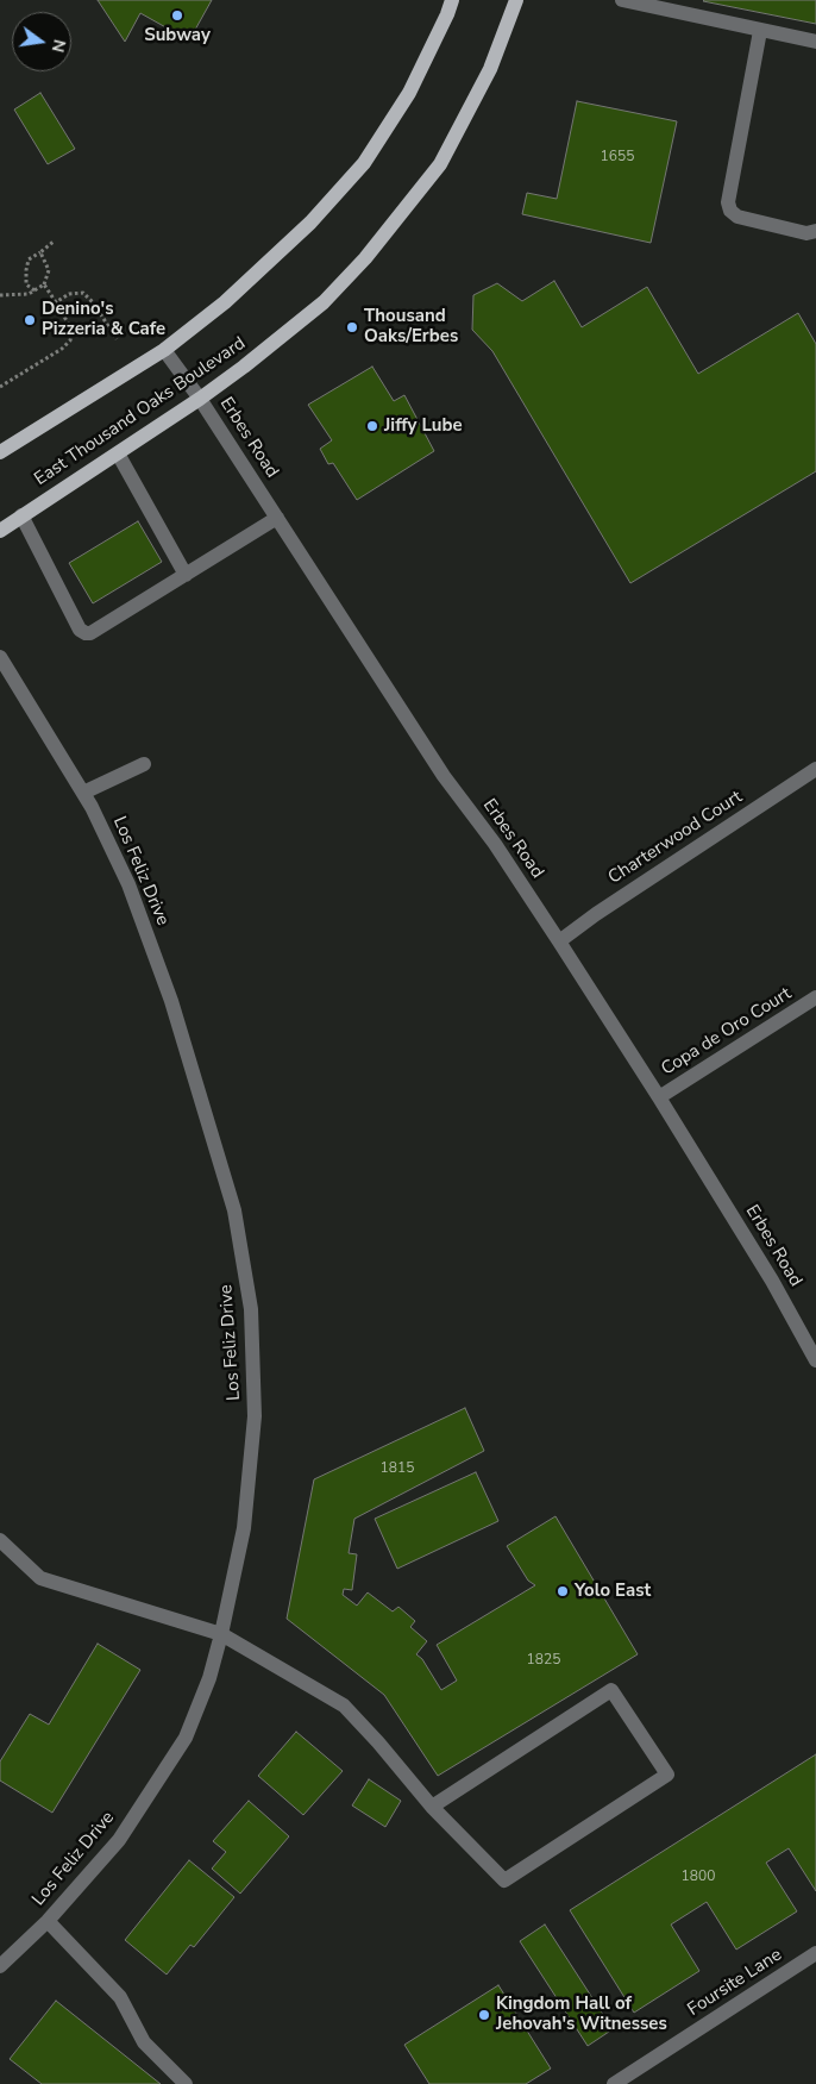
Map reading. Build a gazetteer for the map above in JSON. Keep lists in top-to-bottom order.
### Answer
{
  "streets": {
    "main road": ["East Thousand Oaks Boulevard"],
    "street": [
      "Erbes Road",
      "Charterwood Court",
      "Los Feliz Drive",
      "Copa de Oro Court",
      "Foursite Lane"
    ]
  },
  "crossings": [
    ["East Thousand Oaks Boulevard", "Erbes Road"],
    ["Erbes Road", "Charterwood Court"],
    ["Erbes Road", "Copa de Oro Court"]
  ],
  "places": [
    "Subway",
    "Denino's Pizzeria & Cafe",
    "Thousand Oaks/Erbes",
    "Jiffy Lube",
    "Yolo East",
    "Kingdom Hall of Jehovah's Witnesses"
  ],
  "house_numbers": [
    "1655",
    "1815",
    "1825",
    "1800"
  ],
  "north": "right"
}
